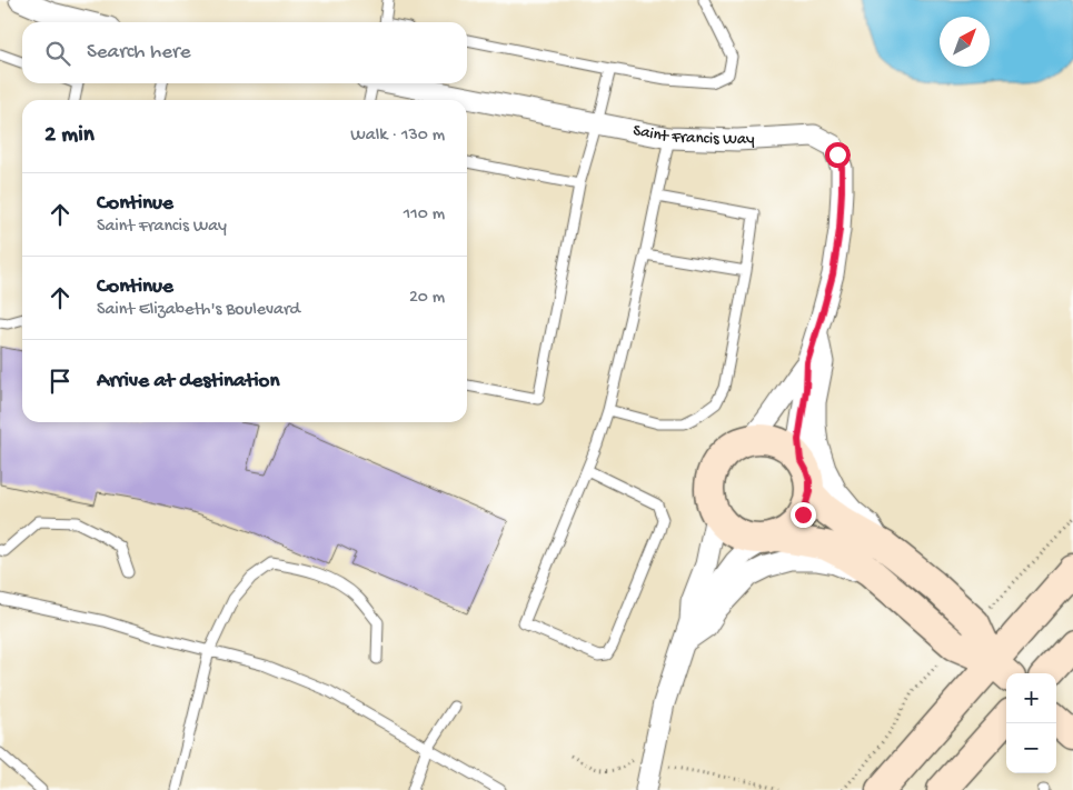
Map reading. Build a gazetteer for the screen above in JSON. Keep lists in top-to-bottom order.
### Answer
{
  "streets": {
    "street": ["Saint Francis Way"]
  },
  "north": "top right",
  "page": {
    "search": "Search here",
    "heading": ["2 min", "Walk · 130 m"],
    "list": [
      ["Continue", "Saint Francis Way", "110 m"],
      ["Continue", "Saint Elizabeth's Boulevard", "20 m"],
      "Arrive at destination"
    ],
    "map_buttons": ["+", "−"]
  }
}
